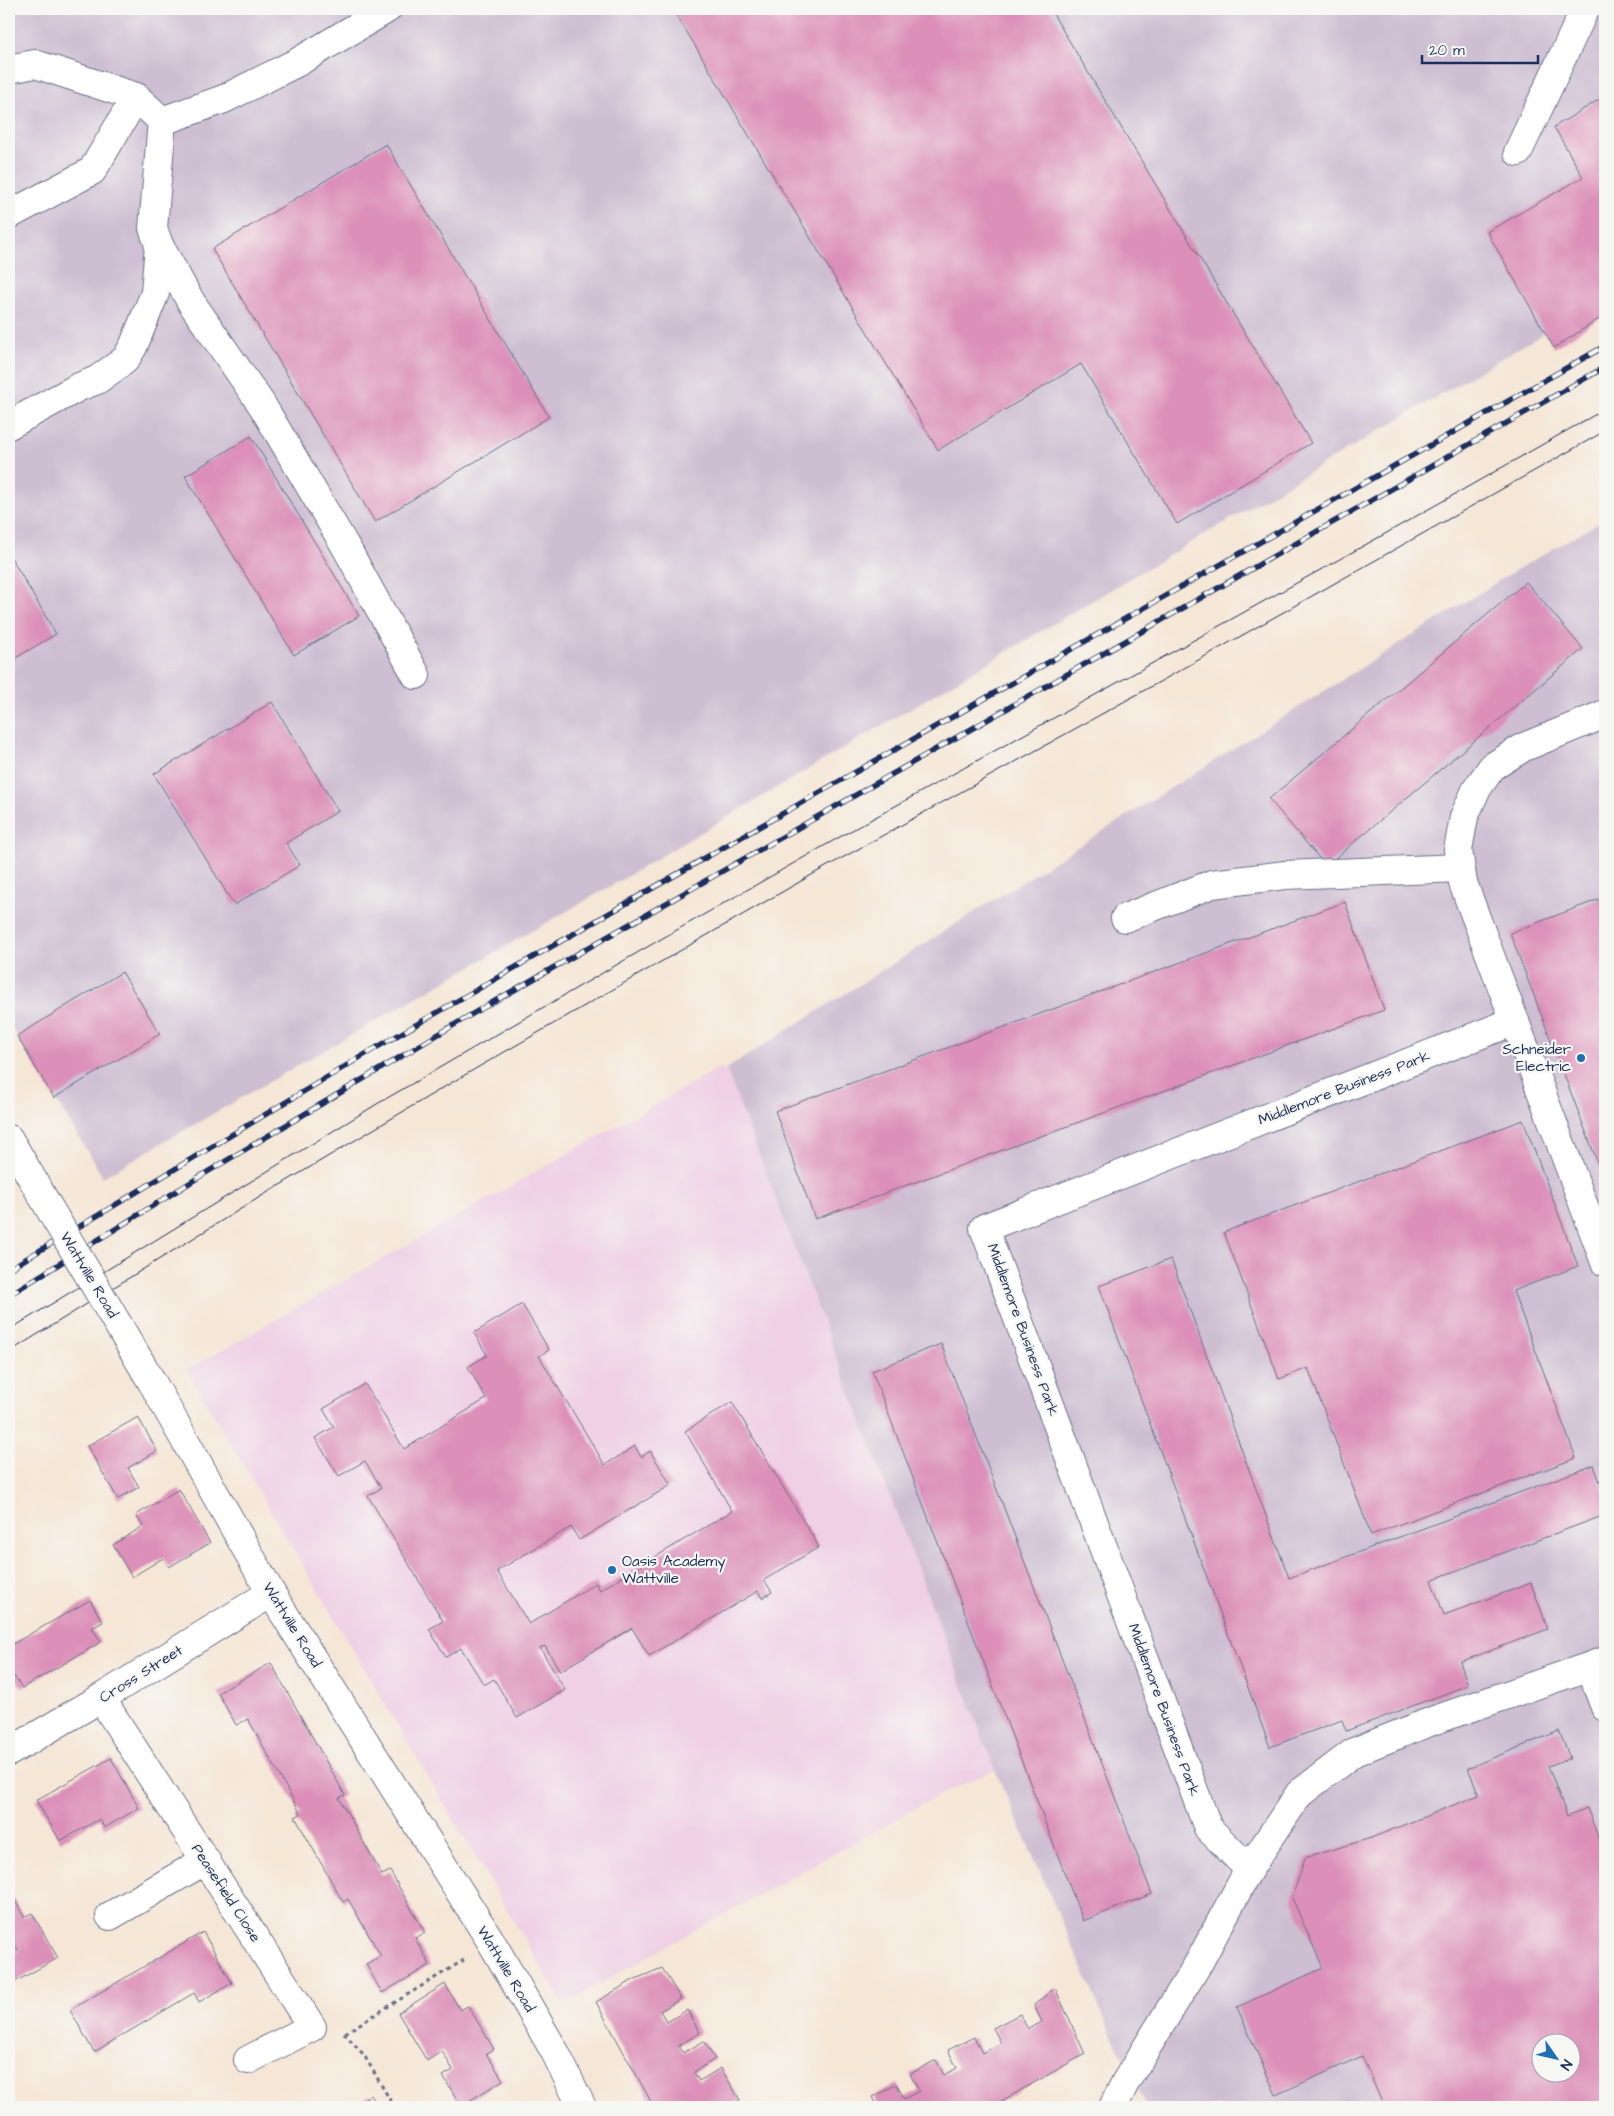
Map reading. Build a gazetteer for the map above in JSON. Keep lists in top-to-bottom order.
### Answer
{
  "streets": {
    "street": [
      "Middlemore Business Park",
      "Wattville Road",
      "Cross Street",
      "Peasefield Close"
    ]
  },
  "crossings": [
    ["Wattville Road", "Cross Street"],
    ["Cross Street", "Peasefield Close"]
  ],
  "places": ["Schneider Electric", "Oasis Academy Wattville"],
  "scale_bar": "20 m",
  "north": "bottom right"
}
